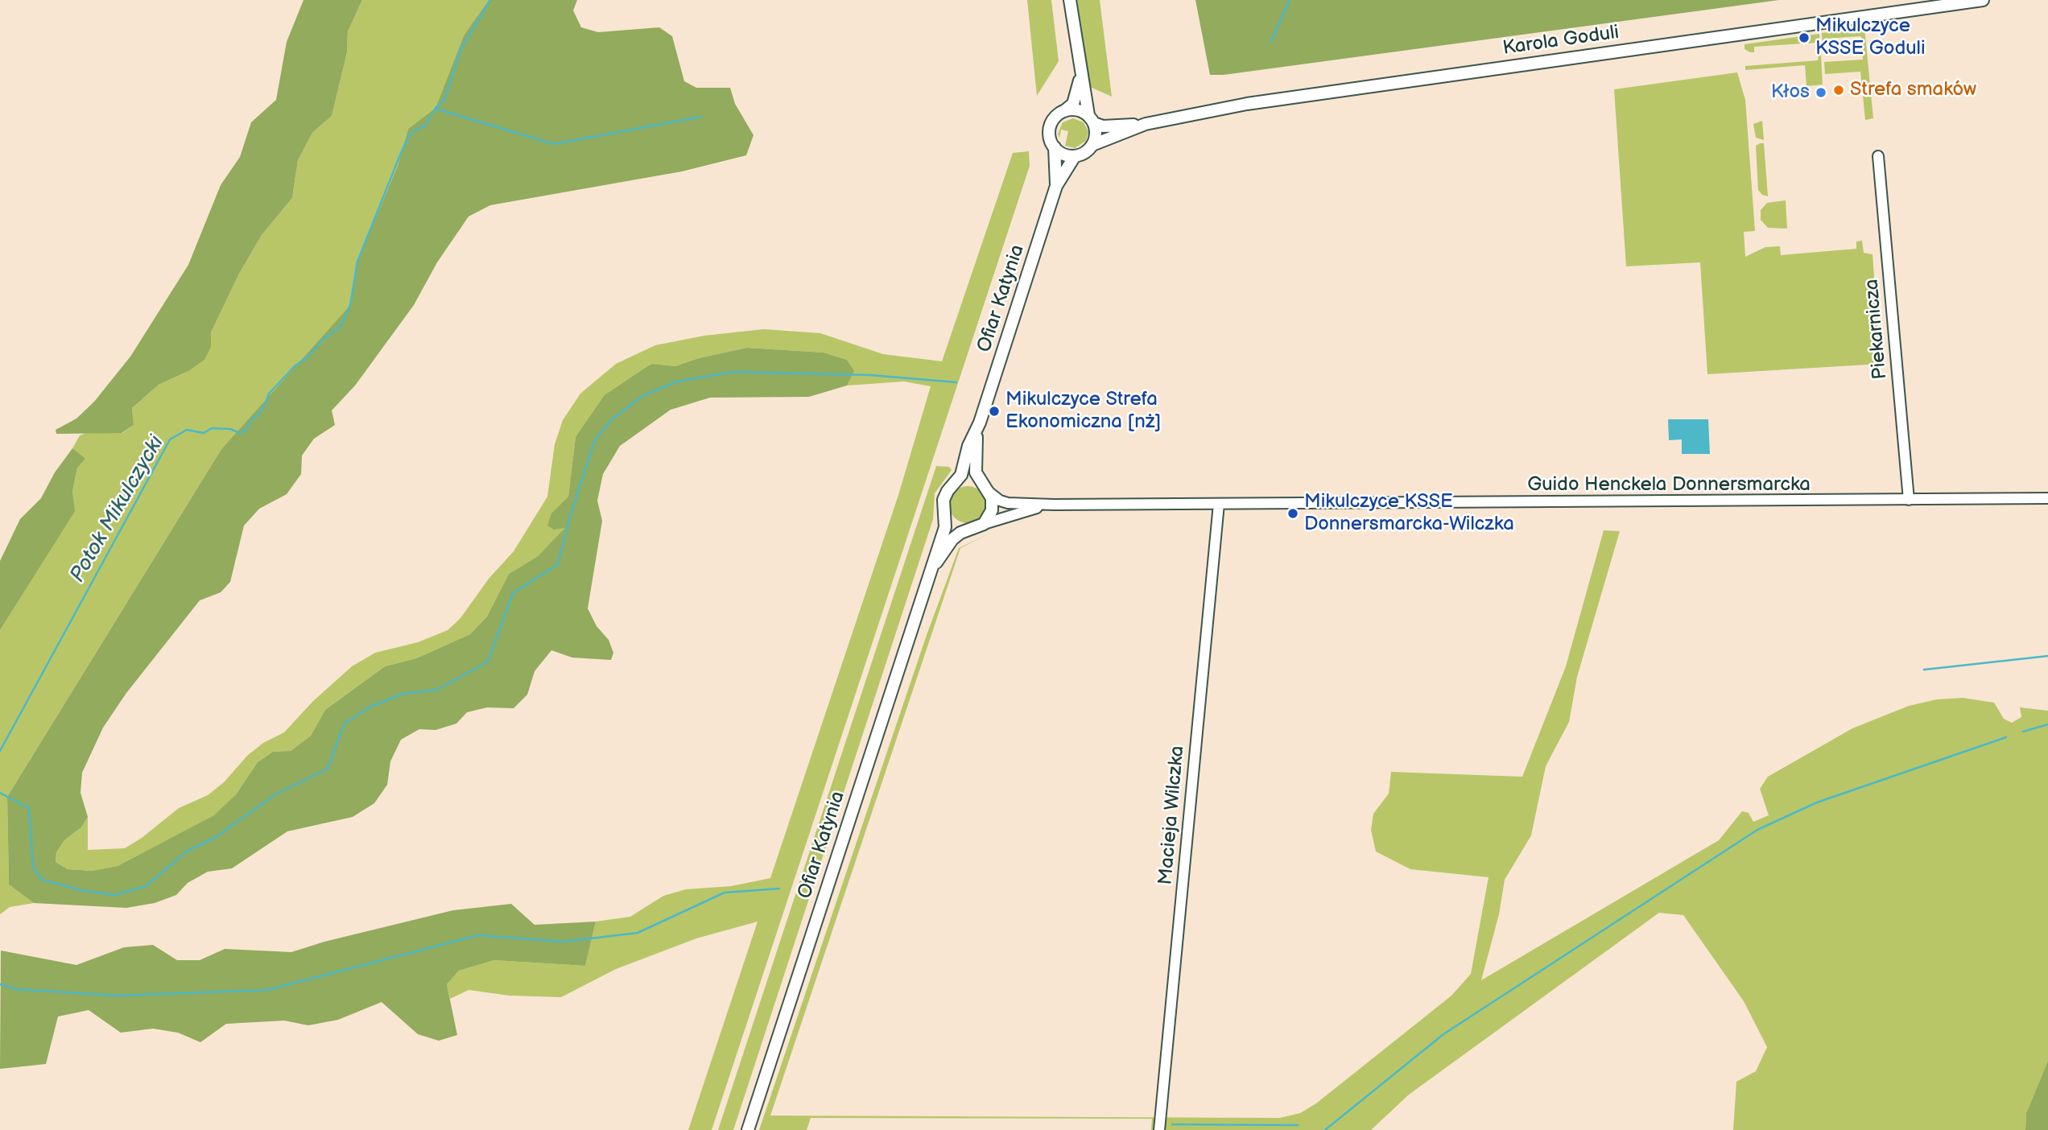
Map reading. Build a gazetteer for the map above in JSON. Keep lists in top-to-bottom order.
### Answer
{
  "streets": {
    "street": [
      "Karola Goduli",
      "Ofiar Katynia",
      "Piekarnicza",
      "Guido Henckela Donnersmarcka",
      "Macieja Wilczka"
    ]
  },
  "crossings": [
    ["Karola Goduli", "Ofiar Katynia"],
    ["Ofiar Katynia", "Guido Henckela Donnersmarcka"],
    ["Piekarnicza", "Guido Henckela Donnersmarcka"],
    ["Guido Henckela Donnersmarcka", "Macieja Wilczka"]
  ],
  "water": ["Potok Mikulczycki"],
  "places": [
    "Mikulczyce KSSE Goduli",
    "Strefa smaków",
    "Kłos",
    "Mikulczyce Strefa Ekonomiczna [nż]",
    "Mikulczyce KSSE Donnersmarcka-Wilczka"
  ]
}
